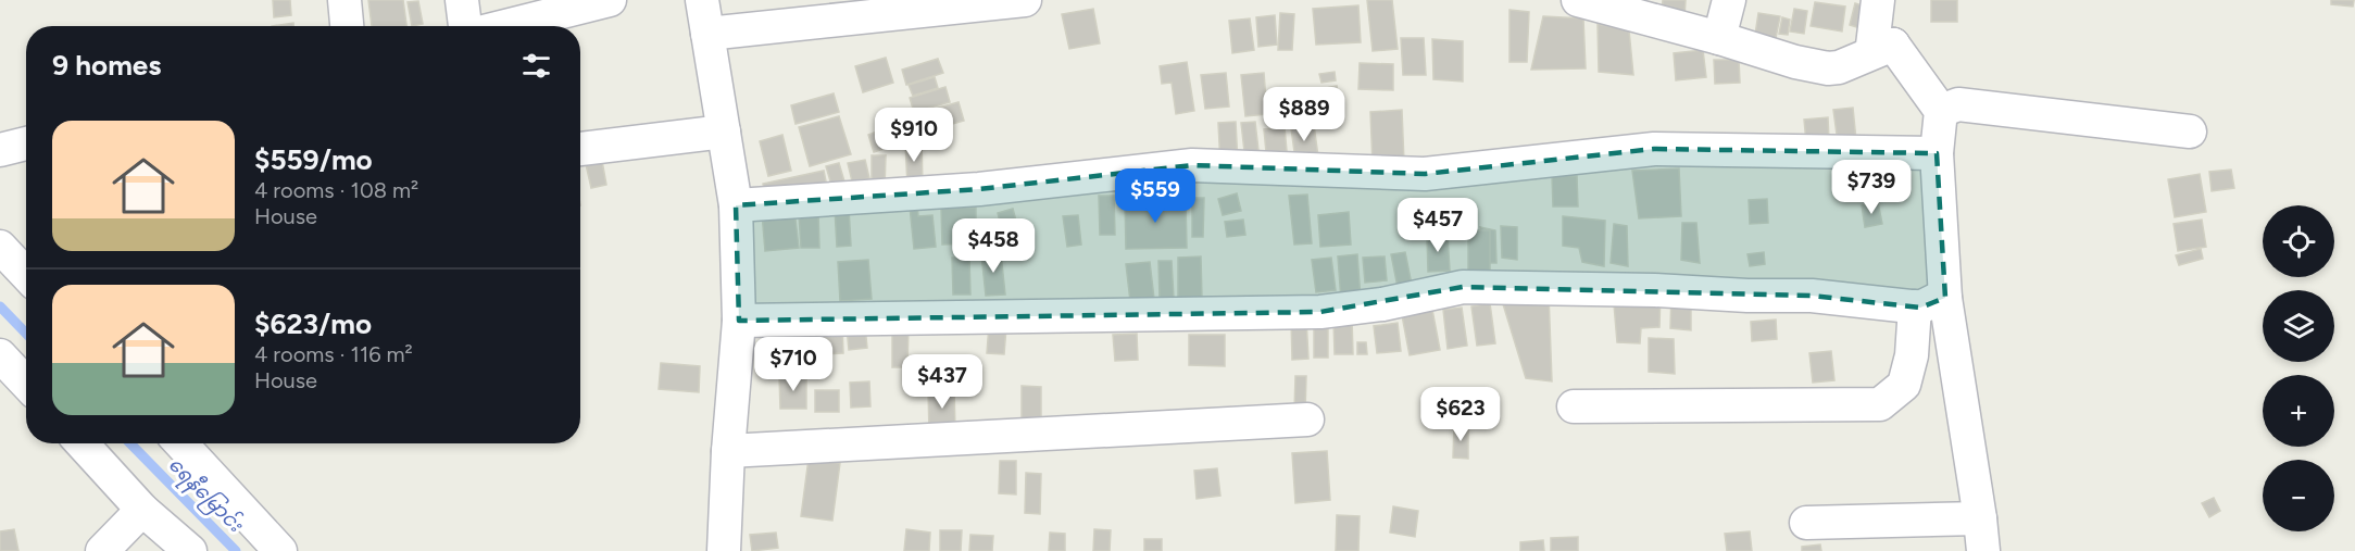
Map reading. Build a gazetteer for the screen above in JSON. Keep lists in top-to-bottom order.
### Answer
{
  "water": ["ရေနီမြောင်း"],
  "page": {
    "heading": "9 homes",
    "price": [
      "$889",
      "$910",
      "$739",
      "$559",
      "$457",
      "$458",
      "$710",
      "$437",
      "$623"
    ],
    "list": [
      {
        "name": "$559/mo",
        "note": "4 rooms · 108 m² · House"
      },
      {
        "name": "$623/mo",
        "note": "4 rooms · 116 m² · House"
      }
    ],
    "map_buttons": ["+", "−"]
  }
}
